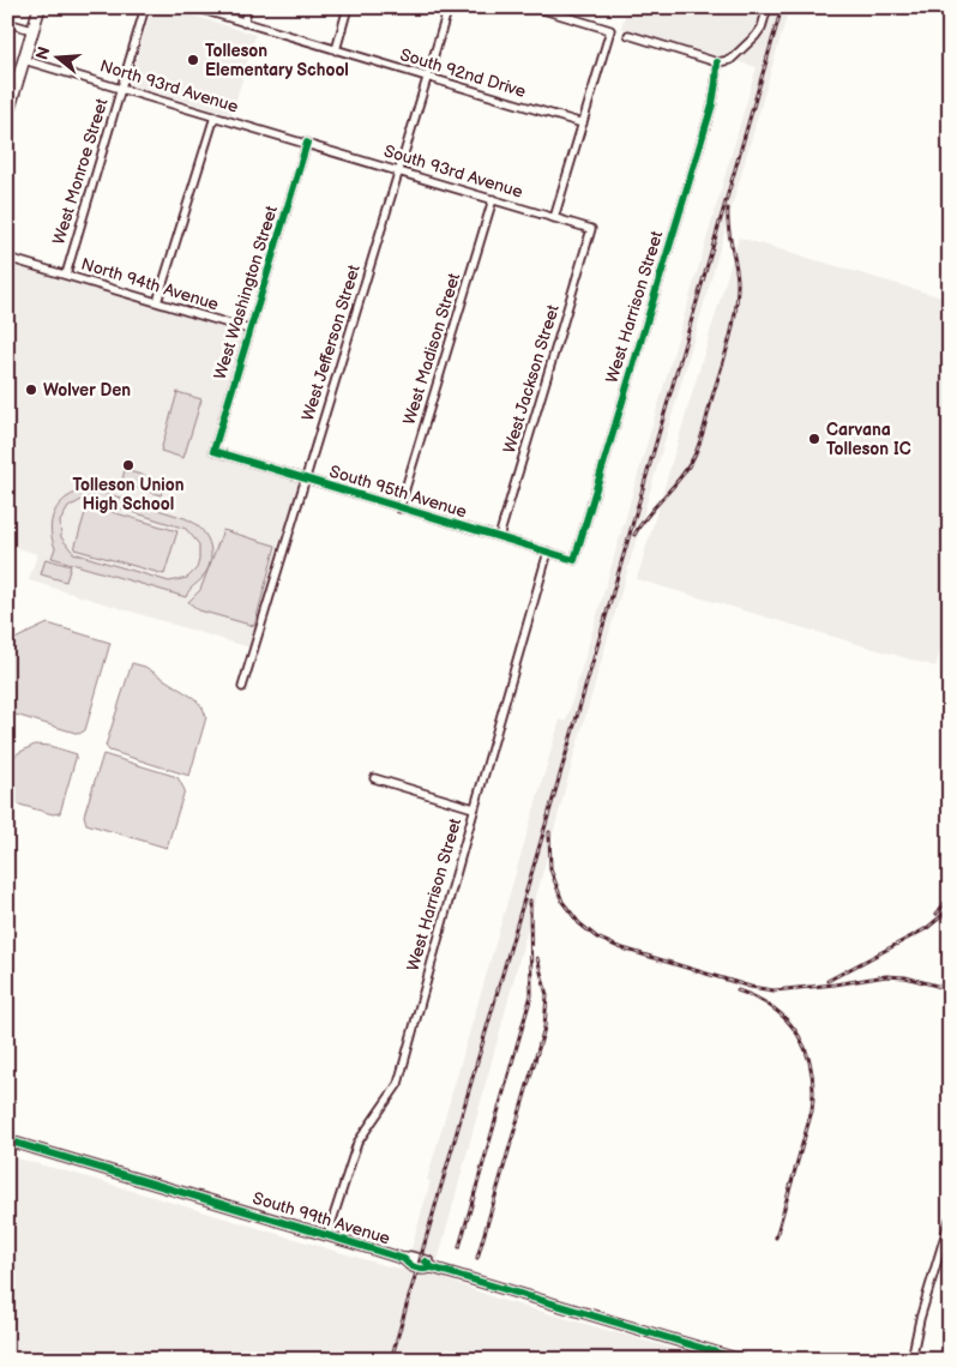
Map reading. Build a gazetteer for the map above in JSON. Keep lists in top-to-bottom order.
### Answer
{
  "streets": {
    "main road": ["South 99th Avenue"],
    "street": [
      "South 92nd Drive",
      "North 93rd Avenue",
      "West Monroe Street",
      "South 93rd Avenue",
      "North 94th Avenue",
      "West Washington Street",
      "West Harrison Street",
      "West Jefferson Street",
      "West Madison Street",
      "West Jackson Street",
      "South 95th Avenue"
    ]
  },
  "crossings": [
    ["South 92nd Drive", "West Jefferson Street"],
    ["North 93rd Avenue", "West Monroe Street"],
    ["North 93rd Avenue", "South 93rd Avenue"],
    ["North 93rd Avenue", "West Washington Street"],
    ["West Monroe Street", "North 94th Avenue"],
    ["South 93rd Avenue", "West Washington Street"],
    ["South 93rd Avenue", "West Jefferson Street"],
    ["South 93rd Avenue", "West Madison Street"],
    ["South 93rd Avenue", "West Jackson Street"],
    ["North 94th Avenue", "West Washington Street"],
    ["West Washington Street", "South 95th Avenue"],
    ["West Harrison Street", "South 95th Avenue"],
    ["West Harrison Street", "South 99th Avenue"],
    ["West Jefferson Street", "South 95th Avenue"],
    ["West Madison Street", "South 95th Avenue"],
    ["West Jackson Street", "South 95th Avenue"]
  ],
  "places": [
    "Tolleson Elementary School",
    "Wolver Den",
    "Carvana Tolleson IC",
    "Tolleson Union High School"
  ],
  "north": "left"
}
